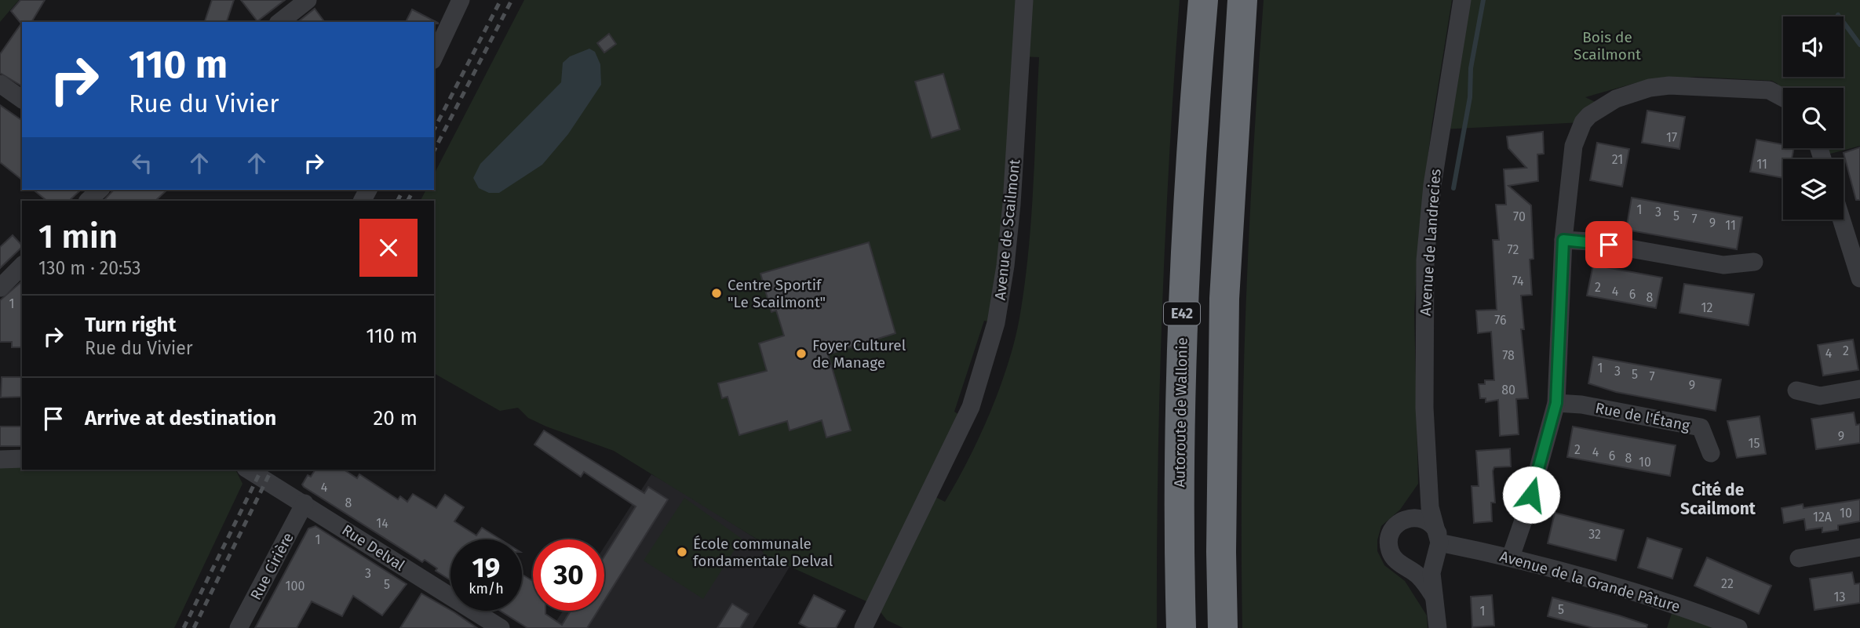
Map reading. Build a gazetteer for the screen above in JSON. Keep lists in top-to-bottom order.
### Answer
{
  "streets": {
    "highway": ["E42", "Autoroute de Wallonie"],
    "street": [
      "Avenue de Scailmont",
      "Avenue de Landrecies",
      "Rue de l'Étang",
      "Rue Delval",
      "Rue Cirière",
      "Avenue de la Grande Pâture"
    ]
  },
  "crossings": [
    ["Avenue de Landrecies", "Avenue de la Grande Pâture"],
    ["Rue Delval", "Rue Cirière"]
  ],
  "districts": ["Cité de Scailmont"],
  "parks": ["Bois de Scailmont"],
  "places": ["Centre Sportif \"Le Scailmont\"", "Foyer Culturel de Manage", "École communale fondamentale Delval"],
  "house_numbers": [
    "17",
    "21",
    "11",
    "1",
    "3",
    "5",
    "70",
    "7",
    "9",
    "11",
    "72",
    "74",
    "2",
    "4",
    "6",
    "8",
    "1",
    "12",
    "76",
    "2",
    "4",
    "78",
    "1",
    "3",
    "5",
    "7",
    "9",
    "80",
    "9",
    "15",
    "2",
    "4",
    "6",
    "8",
    "10",
    "4",
    "8",
    "10",
    "12A",
    "14",
    "32",
    "1",
    "3",
    "22",
    "5",
    "100",
    "13",
    "5",
    "1"
  ],
  "page": {
    "turn": ["110 m", "Rue du Vivier"],
    "heading": ["1 min", "130 m · 20:53"],
    "list": [
      {
        "name": "Turn right",
        "note": "Rue du Vivier",
        "value": "110 m"
      },
      {
        "name": "Arrive at destination",
        "value": "20 m"
      }
    ],
    "speed": "19 km/h",
    "limit": "30"
  }
}
